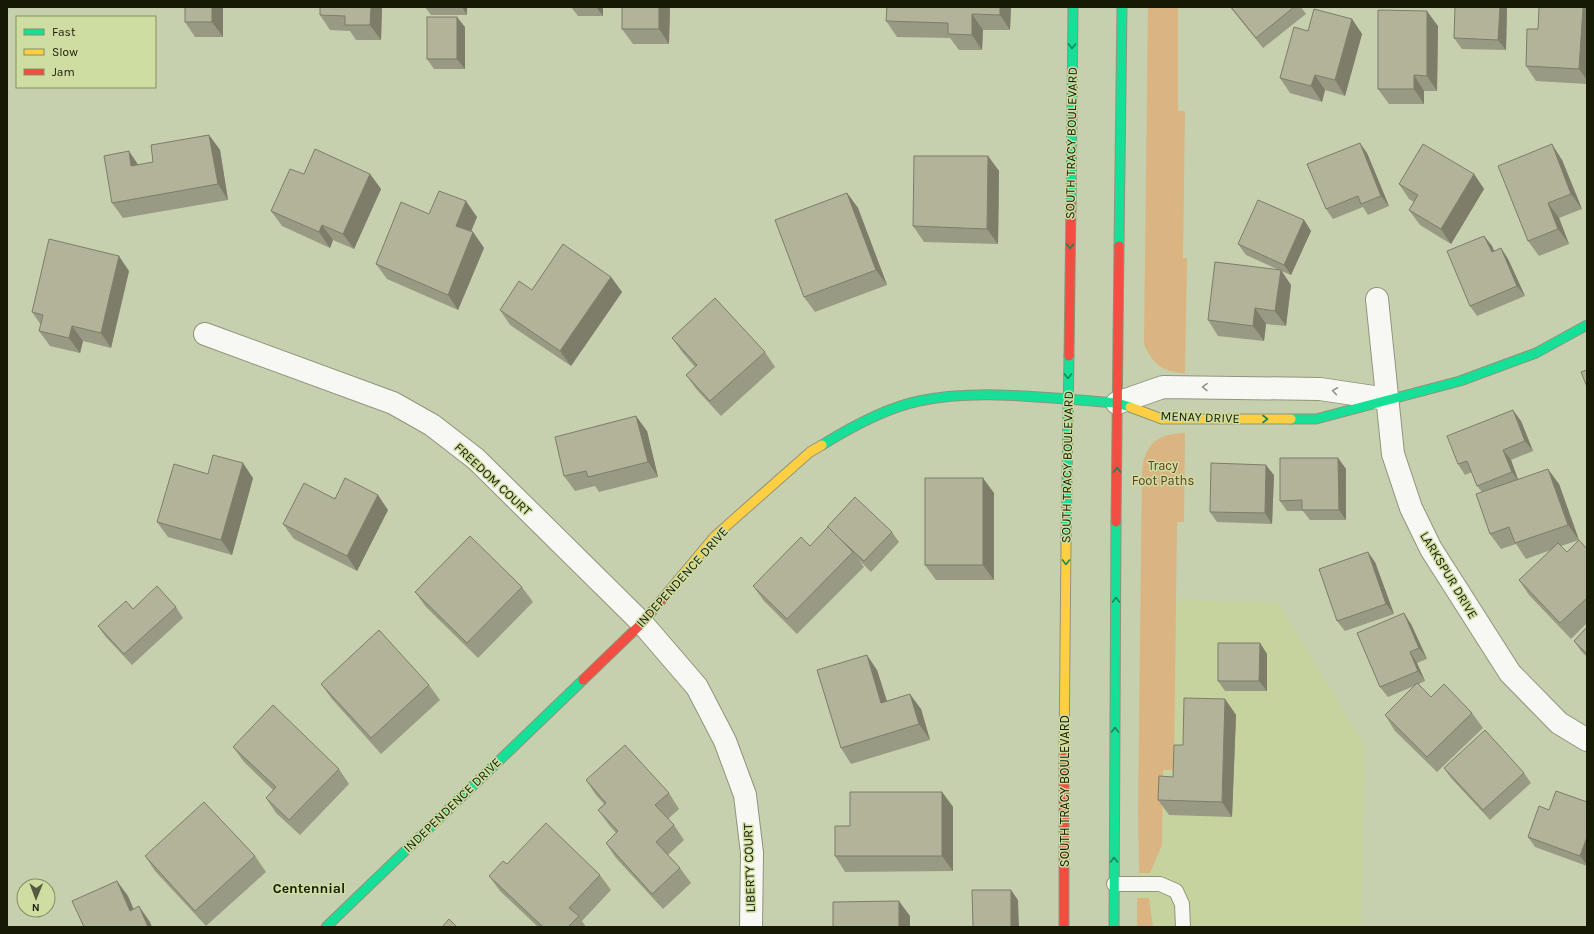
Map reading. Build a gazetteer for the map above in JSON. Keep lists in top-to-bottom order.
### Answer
{
  "streets": {
    "main road": ["SOUTH TRACY BOULEVARD", "MENAY DRIVE", "INDEPENDENCE DRIVE"],
    "street": ["FREEDOM COURT", "LARKSPUR DRIVE", "LIBERTY COURT"]
  },
  "crossings": [
    ["SOUTH TRACY BOULEVARD", "INDEPENDENCE DRIVE"],
    ["MENAY DRIVE", "LARKSPUR DRIVE"],
    ["MENAY DRIVE", "INDEPENDENCE DRIVE"],
    ["FREEDOM COURT", "INDEPENDENCE DRIVE"],
    ["FREEDOM COURT", "LIBERTY COURT"],
    ["INDEPENDENCE DRIVE", "LIBERTY COURT"]
  ],
  "districts": ["Centennial"],
  "parks": ["Tracy Foot Paths"],
  "legend": ["Fast", "Slow", "Jam"],
  "north": "bottom"
}
